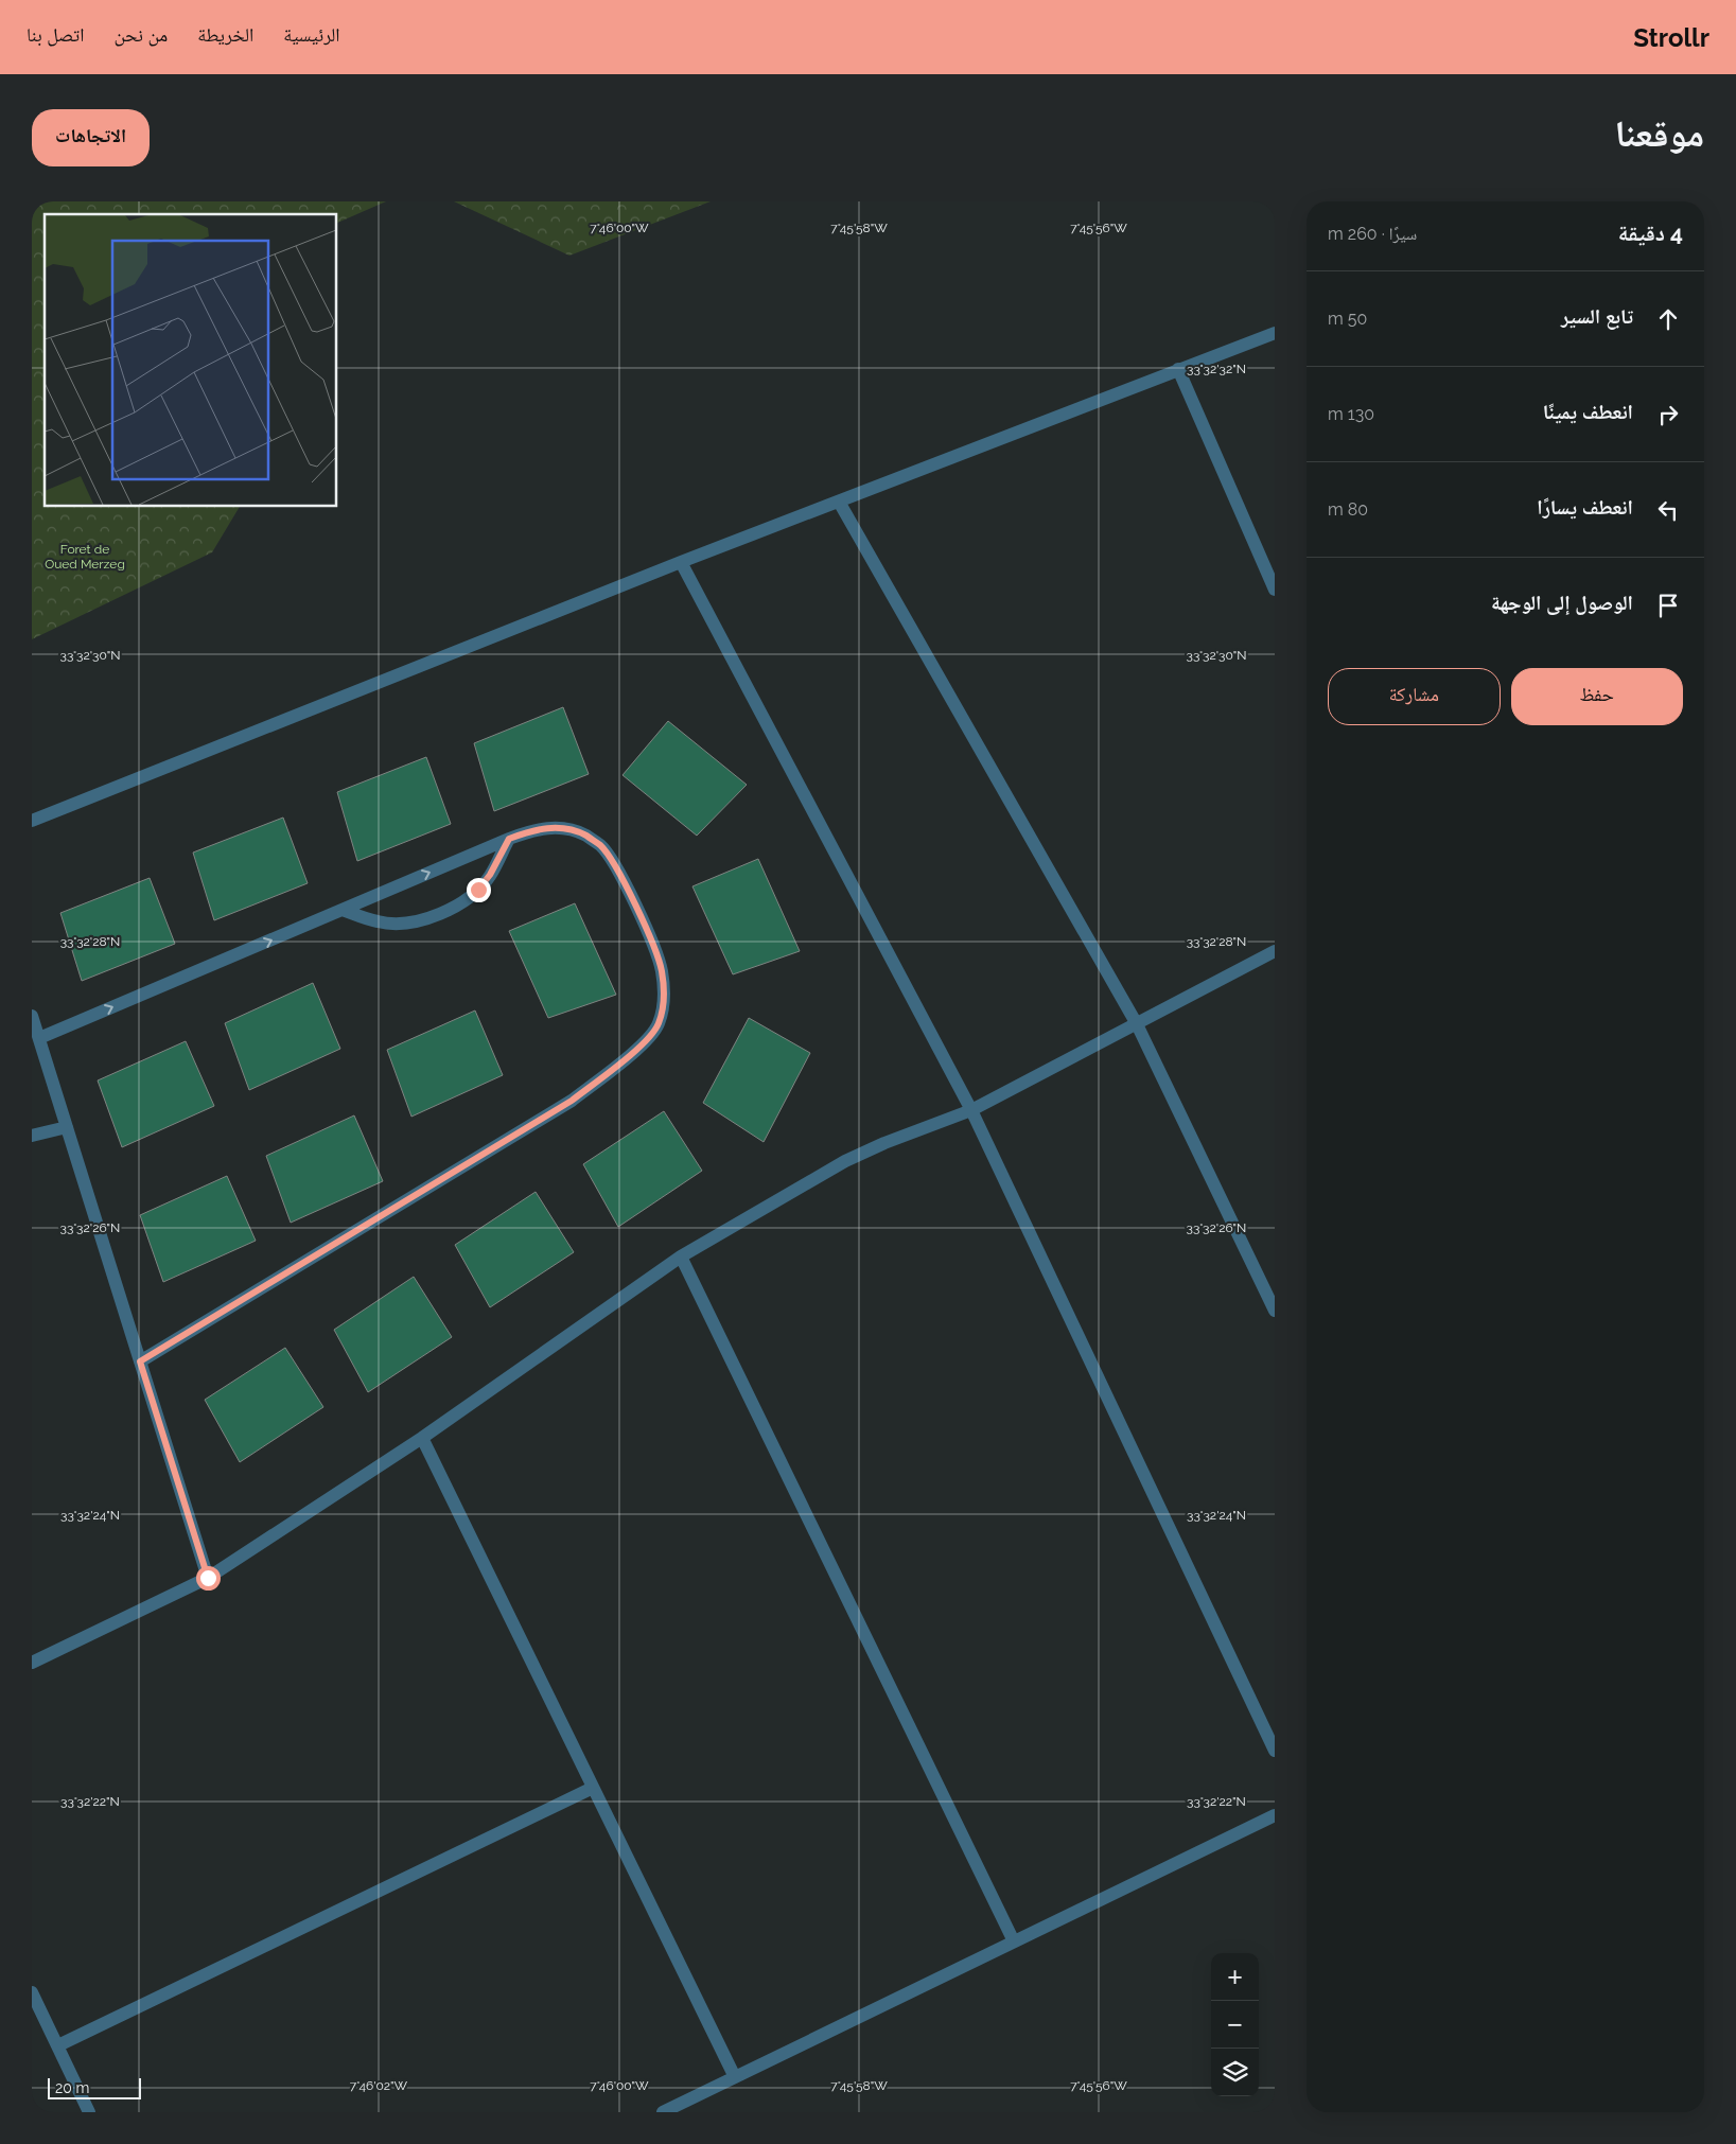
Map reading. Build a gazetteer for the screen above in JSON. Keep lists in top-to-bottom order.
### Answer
{
  "parks": ["Foret de Oued Merzeg"],
  "scale_bar": "20 m",
  "page": {
    "header": "Strollr",
    "nav": [
      "الرئيسية",
      "الخريطة",
      "من نحن",
      "اتصل بنا"
    ],
    "title": "موقعنا",
    "buttons": [
      "الاتجاهات",
      ["حفظ", "مشاركة"]
    ],
    "heading": ["4 دقيقة", "سيرًا · 260 m"],
    "list": [
      ["تابع السير", "50 m"],
      ["انعطف يمينًا", "130 m"],
      ["انعطف يسارًا", "80 m"],
      "الوصول إلى الوجهة"
    ],
    "map_buttons": ["+", "−"],
    "scale": "20 m"
  },
  "coordinates": [
    "7°46'00\"W",
    "7°45'58\"W",
    "7°45'56\"W",
    "33°32'32\"N",
    "33°32'30\"N",
    "33°32'28\"N",
    "33°32'26\"N",
    "33°32'24\"N",
    "33°32'22\"N",
    "7°46'02\"W"
  ]
}
